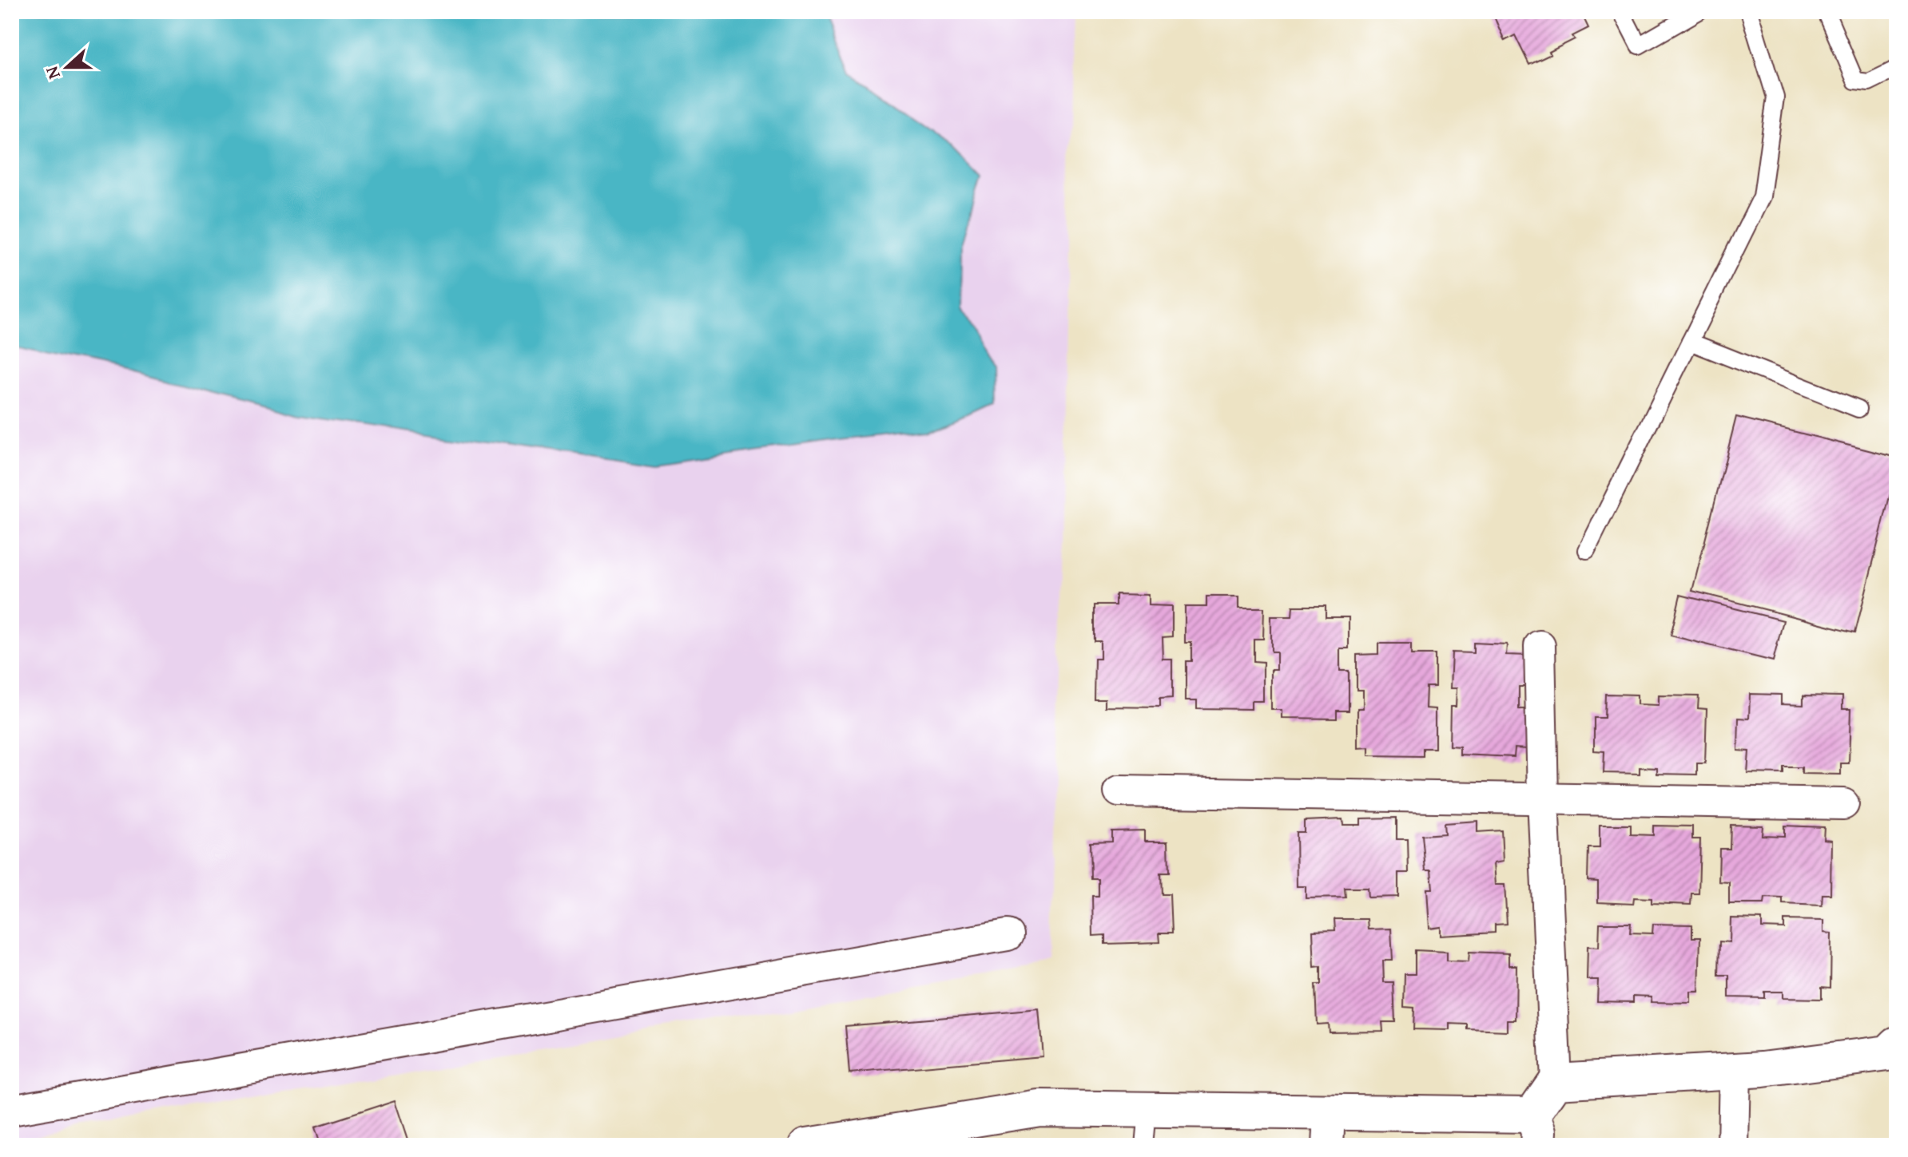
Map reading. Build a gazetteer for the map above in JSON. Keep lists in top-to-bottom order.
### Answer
{
  "north": "left"
}
